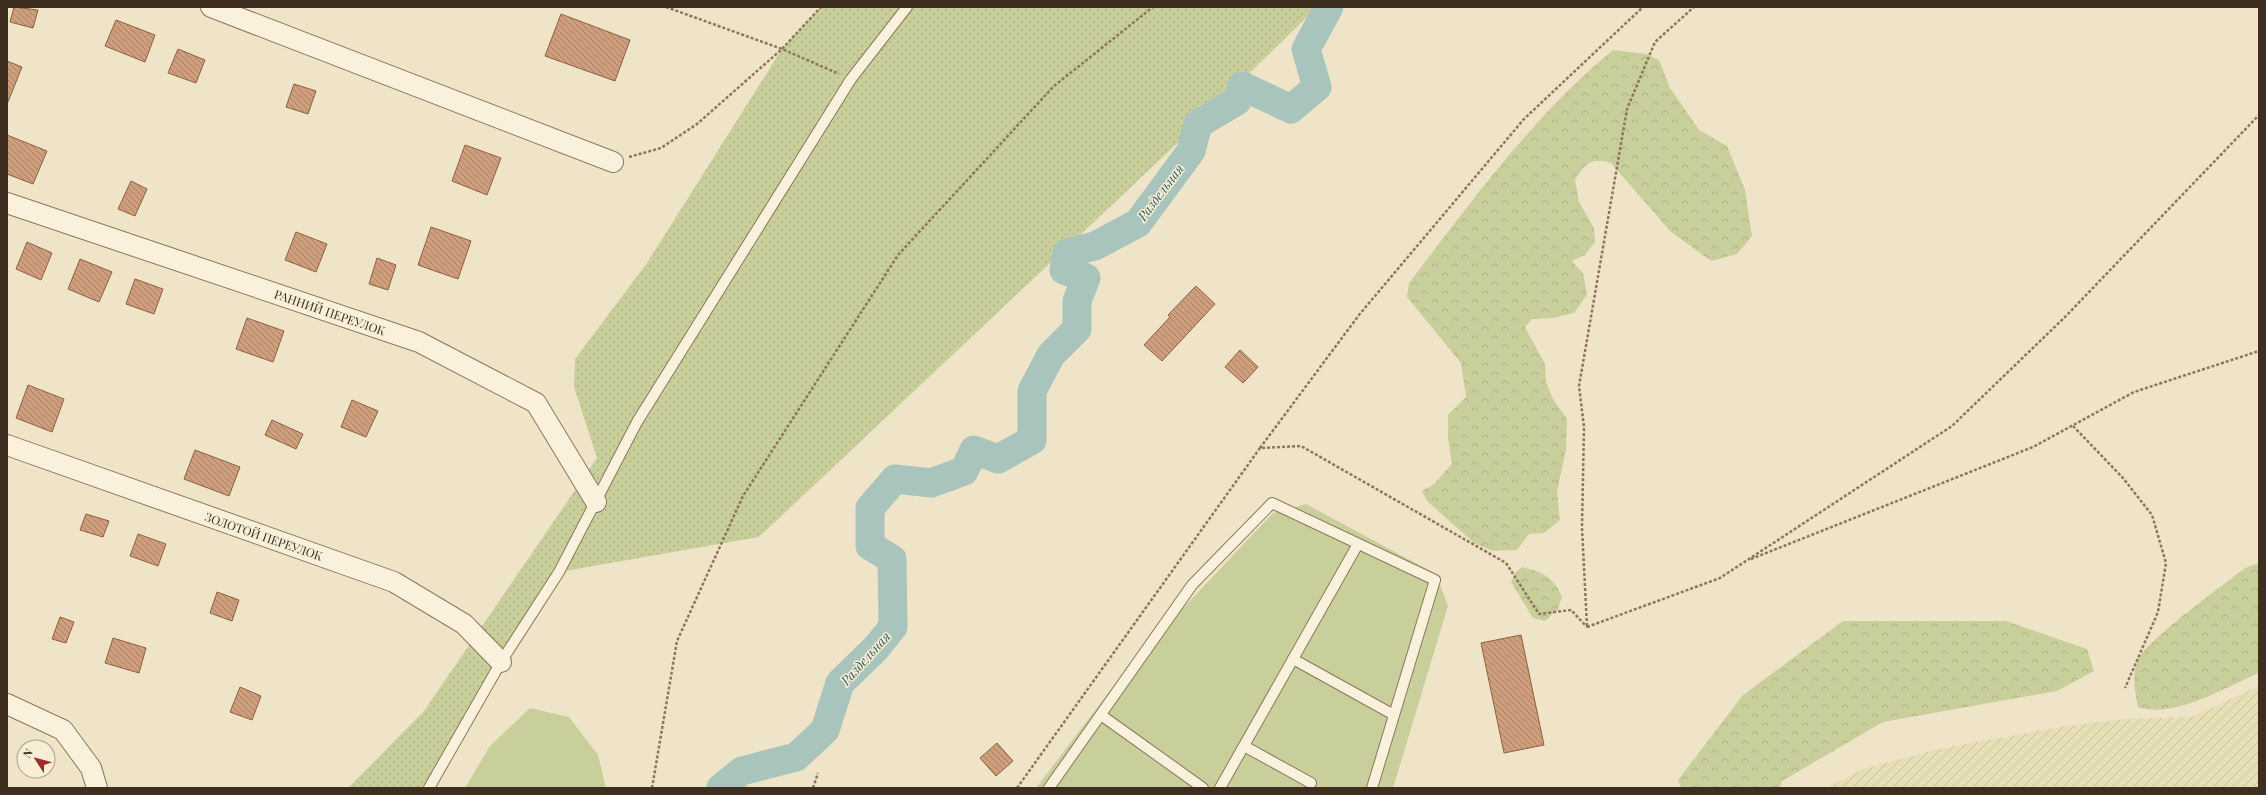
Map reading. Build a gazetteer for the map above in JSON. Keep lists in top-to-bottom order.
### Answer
{
  "streets": {
    "street": ["РАННИЙ ПЕРЕУЛОК", "ЗОЛОТОЙ ПЕРЕУЛОК"]
  },
  "water": ["Раздельная"],
  "north": "top left"
}
